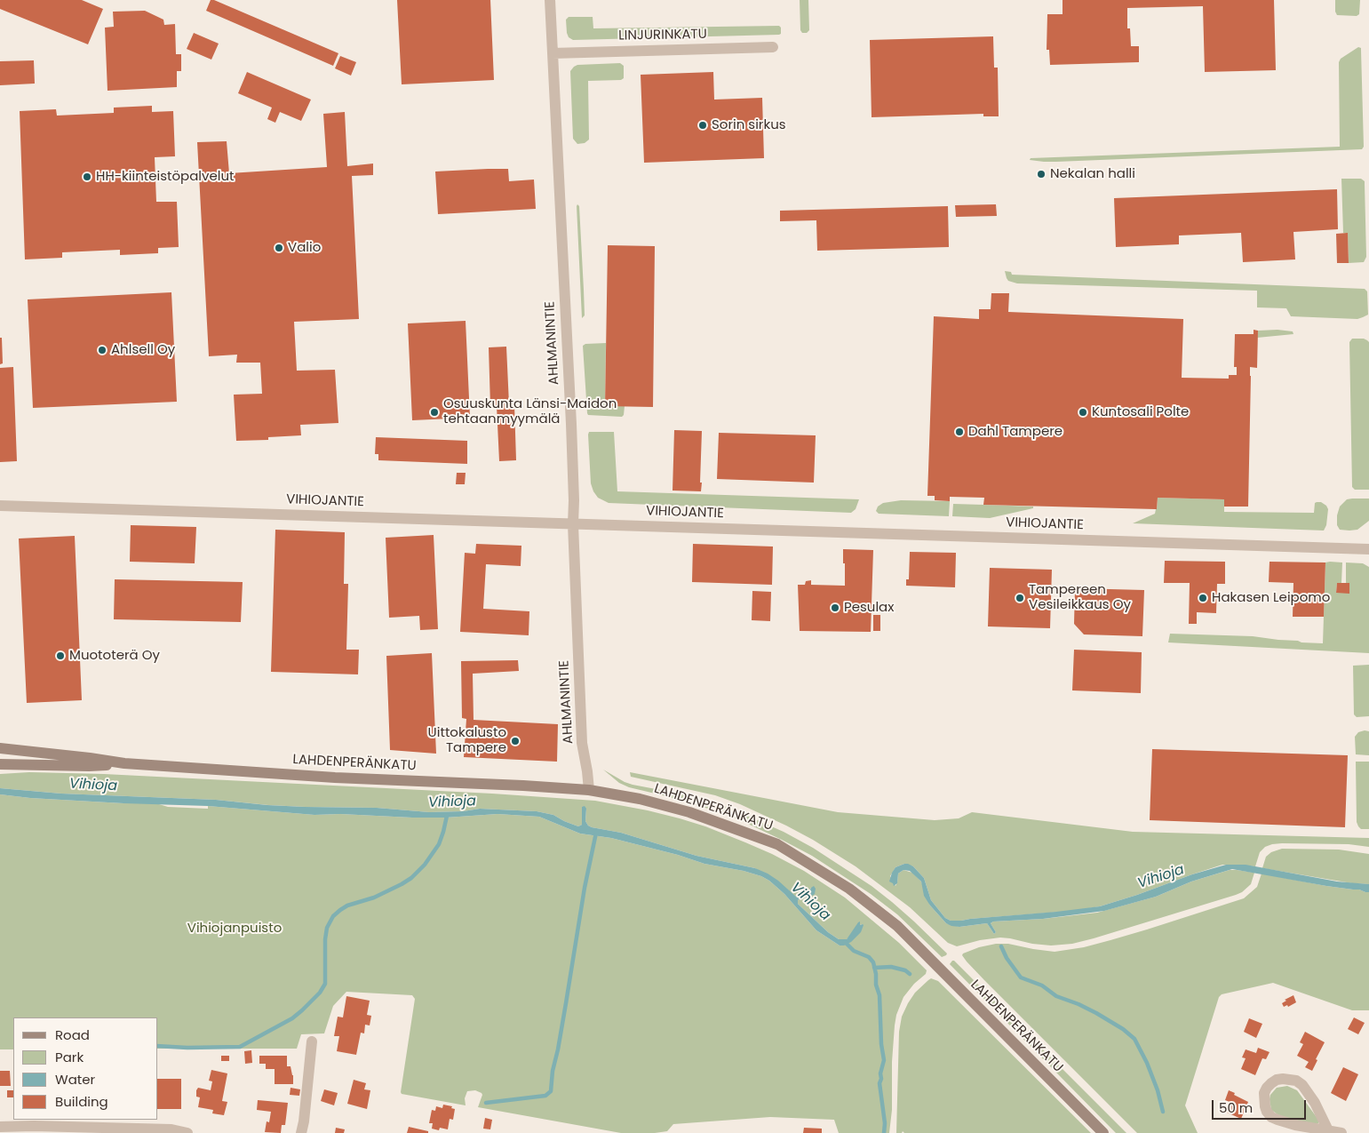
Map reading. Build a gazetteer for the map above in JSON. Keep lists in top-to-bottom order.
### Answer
{
  "streets": {
    "main road": ["LAHDENPERÄNKATU"],
    "street": ["LINJURINKATU", "AHLMANINTIE", "VIHIOJANTIE"]
  },
  "crossings": [
    ["LINJURINKATU", "AHLMANINTIE"],
    ["AHLMANINTIE", "VIHIOJANTIE"],
    ["AHLMANINTIE", "LAHDENPERÄNKATU"]
  ],
  "water": ["Vihioja"],
  "parks": ["Vihiojanpuisto"],
  "places": [
    "Sorin sirkus",
    "Nekalan halli",
    "HH-kiinteistöpalvelut",
    "Valio",
    "Ahlsell Oy",
    "Osuuskunta Länsi-Maidon tehtaanmyymälä",
    "Kuntosali Polte",
    "Dahl Tampere",
    "Tampereen Vesileikkaus Oy",
    "Hakasen Leipomo",
    "Pesulax",
    "Muototerä Oy",
    "Uittokalusto Tampere"
  ],
  "legend": [
    "Road",
    "Park",
    "Water",
    "Building"
  ],
  "scale_bar": "50 m"
}
